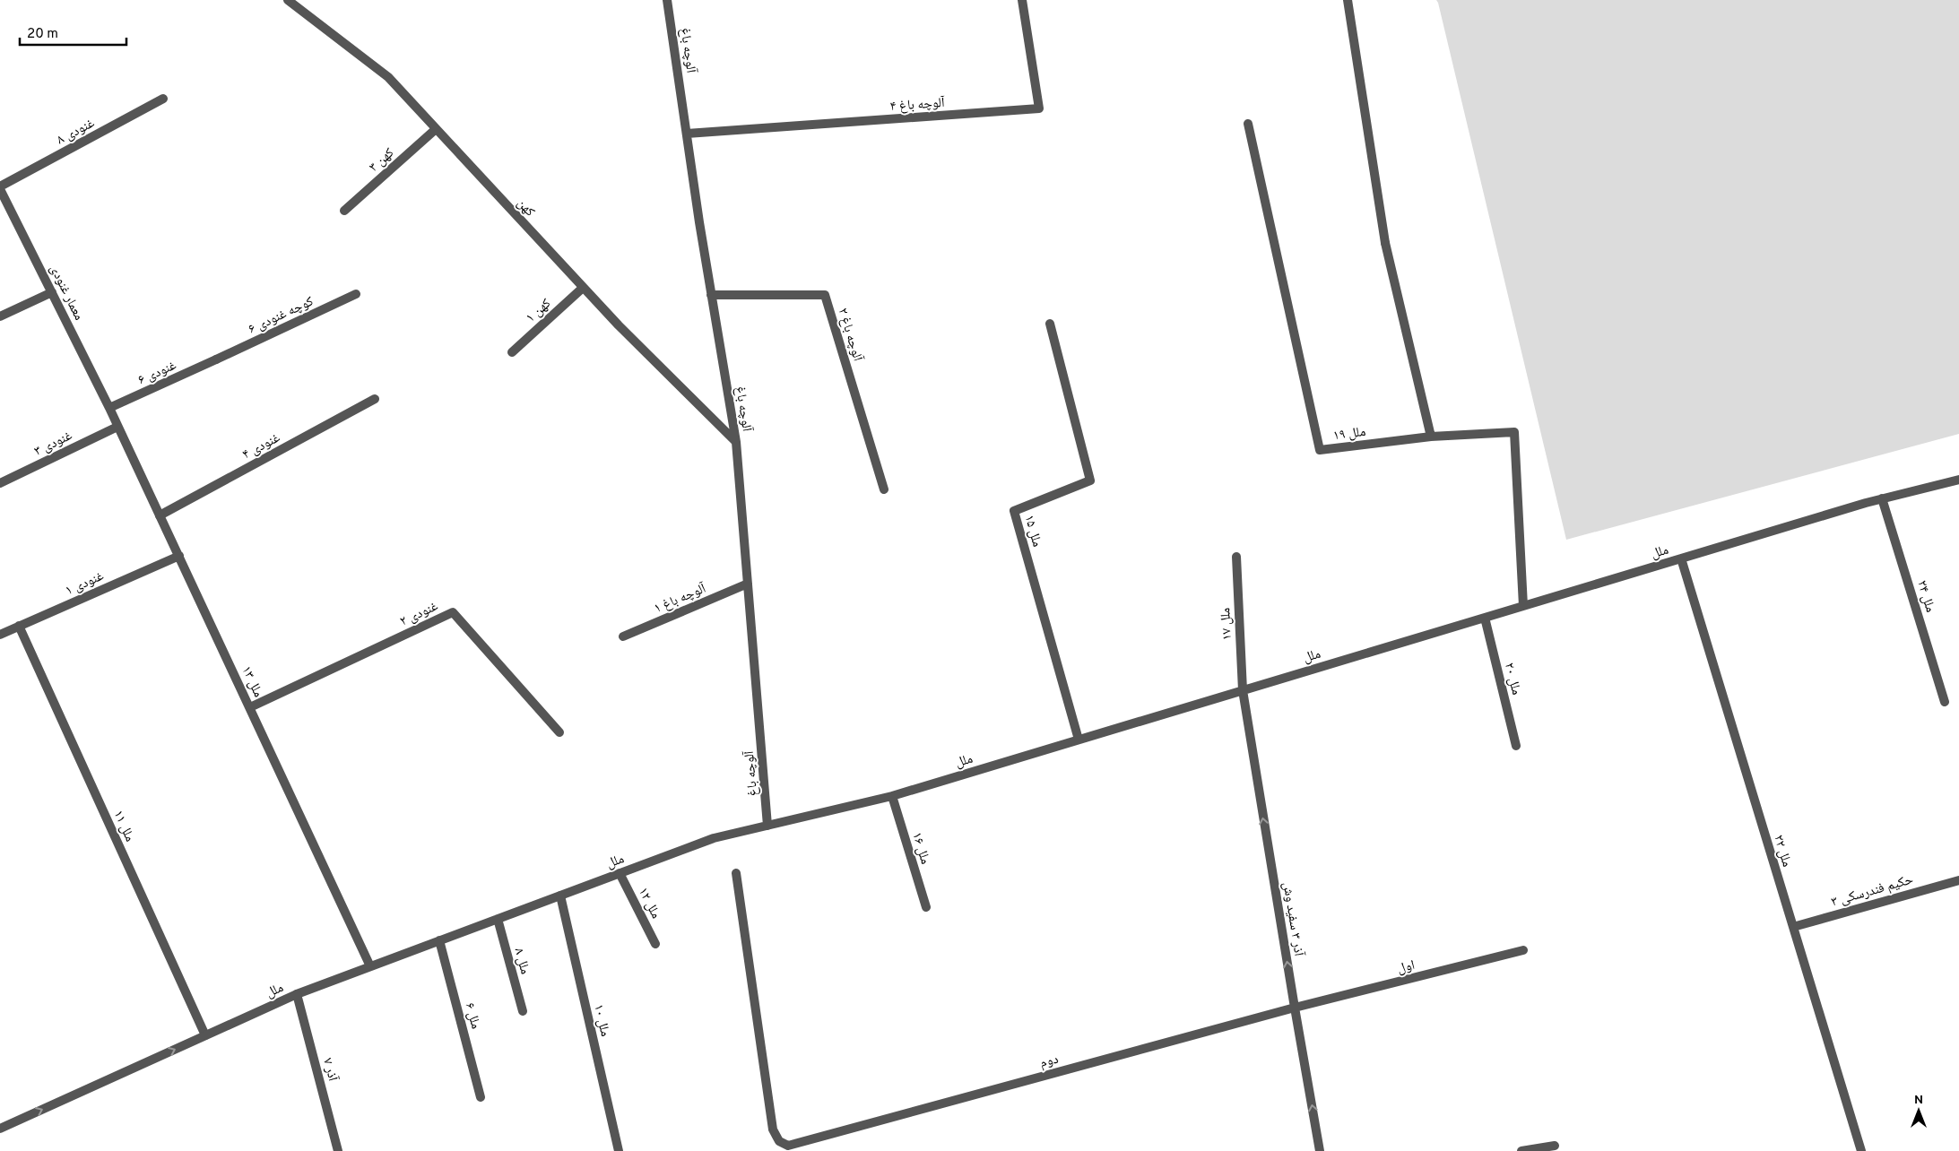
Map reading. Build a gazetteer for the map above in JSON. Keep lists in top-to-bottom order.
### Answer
{
  "streets": {
    "street": [
      "آلوچه باغ",
      "۴ آلوچه باغ",
      "۸ غنودی",
      "۳ کهن",
      "کهن",
      "معمار غنودی",
      "۱ کهن",
      "کوچه غنودی ۶",
      "۲ آلوچه باغ",
      "۶ غنودی",
      "ملل ۱۹",
      "۳ غنودی",
      "۴ غنودی",
      "ملل ۱۵",
      "ملل",
      "۱ غنودی",
      "۲۴ ملل",
      "۱ آلوچه باغ",
      "۲ غنودی",
      "ملل ۱۷",
      "۲۰ ملل",
      "ملل ۱۳",
      "۱۱ ملل",
      "۱۶ ملل",
      "۲۲ ملل",
      "حکیم فندرسکی ۳",
      "۱۲ ملل",
      "آذر ۳ سفید وش",
      "۸ ملل",
      "اول",
      "۶ ملل",
      "۱۰ ملل",
      "دوم",
      "آذر ۷"
    ]
  },
  "crossings": [
    ["آلوچه باغ", "۴ آلوچه باغ"],
    ["آلوچه باغ", "کهن"],
    ["آلوچه باغ", "۲ آلوچه باغ"],
    ["آلوچه باغ", "ملل"],
    ["آلوچه باغ", "۱ آلوچه باغ"],
    ["۸ غنودی", "معمار غنودی"],
    ["۳ کهن", "کهن"],
    ["کهن", "۱ کهن"],
    ["معمار غنودی", "۶ غنودی"],
    ["معمار غنودی", "ملل ۱۳"],
    ["کوچه غنودی ۶", "۶ غنودی"],
    ["۶ غنودی", "ملل ۱۳"],
    ["ملل ۱۹", "ملل"],
    ["۳ غنودی", "ملل ۱۳"],
    ["۴ غنودی", "ملل ۱۳"],
    ["ملل ۱۵", "ملل"],
    ["ملل", "۲۴ ملل"],
    ["ملل", "ملل ۱۷"],
    ["ملل", "۲۰ ملل"],
    ["ملل", "ملل ۱۳"],
    ["ملل", "۱۱ ملل"],
    ["ملل", "۱۶ ملل"],
    ["ملل", "۲۲ ملل"],
    ["ملل", "۱۲ ملل"],
    ["ملل", "آذر ۳ سفید وش"],
    ["ملل", "۸ ملل"],
    ["ملل", "۶ ملل"],
    ["ملل", "۱۰ ملل"],
    ["ملل", "آذر ۷"],
    ["۱ غنودی", "ملل ۱۳"],
    ["۱ غنودی", "۱۱ ملل"],
    ["۲ غنودی", "ملل ۱۳"],
    ["ملل ۱۷", "آذر ۳ سفید وش"],
    ["۲۲ ملل", "حکیم فندرسکی ۳"],
    ["آذر ۳ سفید وش", "اول"],
    ["آذر ۳ سفید وش", "دوم"],
    ["اول", "دوم"]
  ],
  "one_way": ["آذر ۳ سفید وش"],
  "scale_bar": "20 m",
  "north": "top"
}
